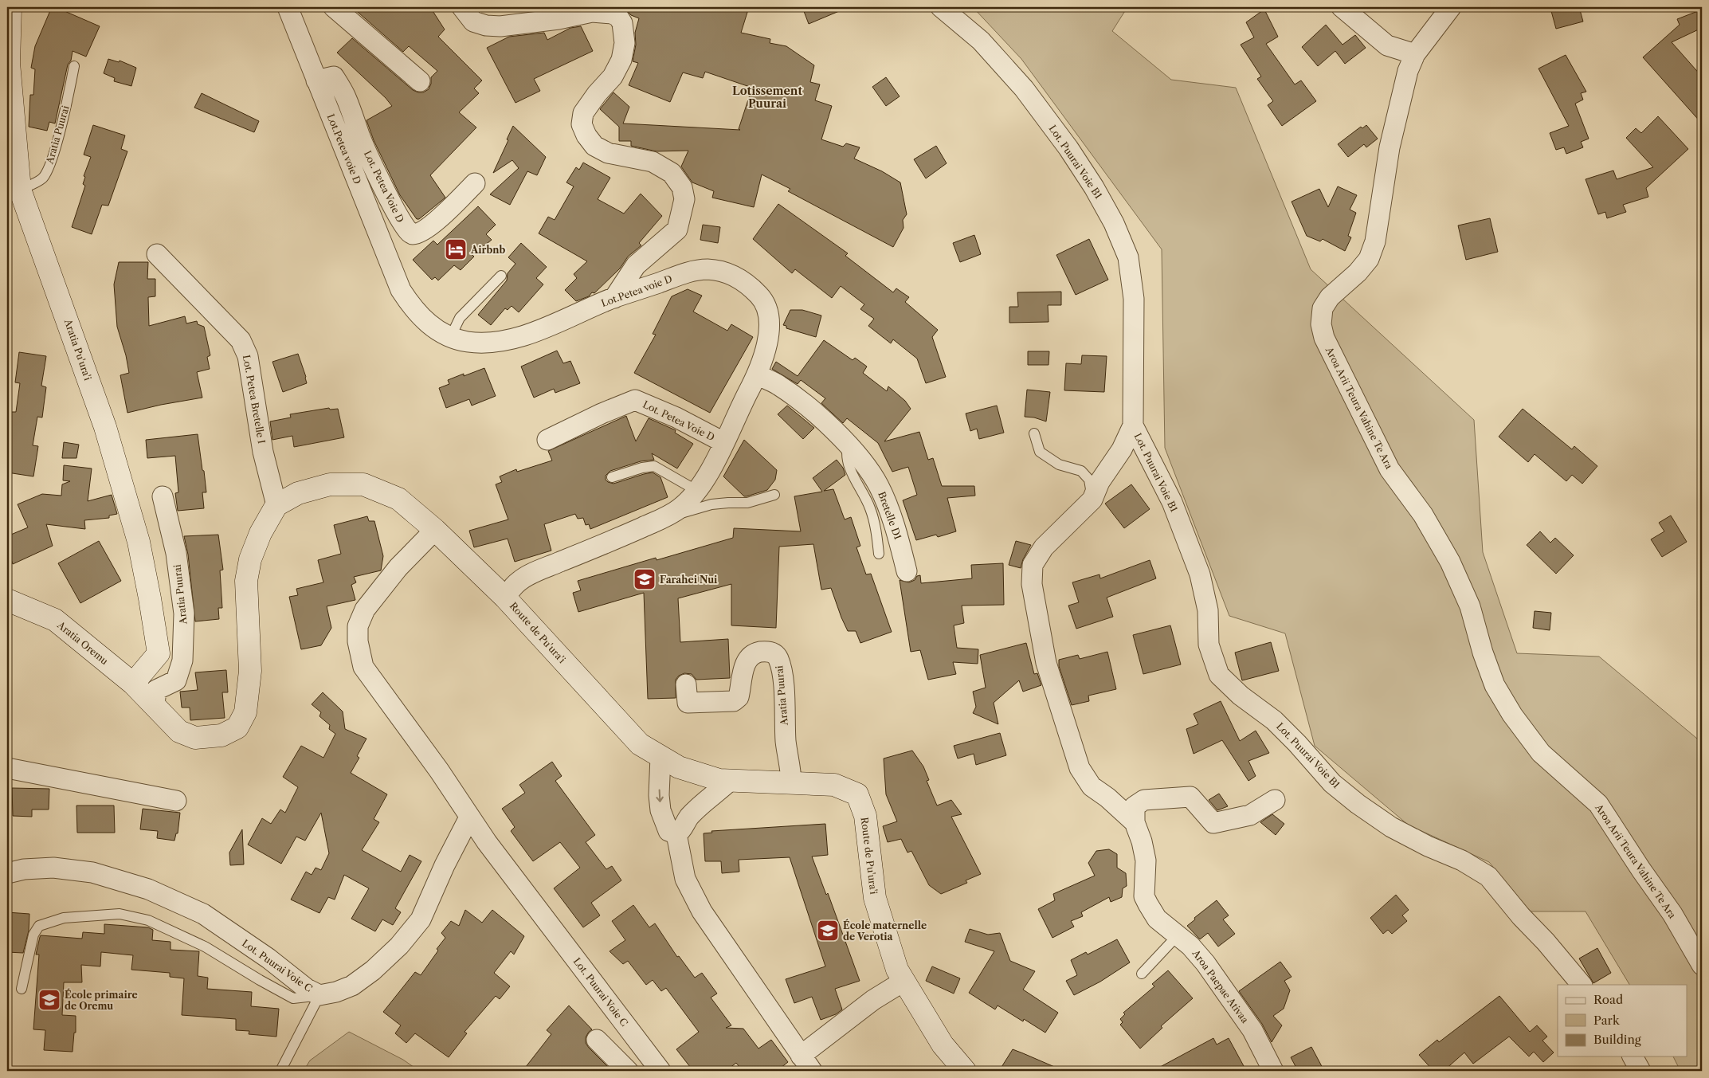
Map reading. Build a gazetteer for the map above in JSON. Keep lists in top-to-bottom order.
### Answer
{
  "streets": {
    "main road": ["Aratia Pu'ura'i", "Route de Pu'ura'i", "Aratia Oremu"],
    "street": [
      "Aratia Puurai",
      "Lot.Petea voie D",
      "Lot. Puurai Voie B1",
      "Lot. Petea Voie D",
      "Lot. Petea Bretelle I",
      "Aroa Arii Teura Vahine Te Ara",
      "Bretelle D1",
      "Lot. Puurai Voie C",
      "Aroa Paepae Ativaa"
    ]
  },
  "crossings": [
    ["Aratia Puurai", "Aratia Pu'ura'i"],
    ["Aratia Puurai", "Route de Pu'ura'i"],
    ["Lot.Petea voie D", "Lot. Petea Voie D"],
    ["Lot.Petea voie D", "Bretelle D1"],
    ["Lot.Petea voie D", "Route de Pu'ura'i"],
    ["Lot. Puurai Voie B1", "Aroa Paepae Ativaa"],
    ["Aratia Pu'ura'i", "Aratia Oremu"],
    ["Lot. Petea Bretelle I", "Route de Pu'ura'i"],
    ["Route de Pu'ura'i", "Lot. Puurai Voie C"]
  ],
  "districts": ["Lotissement Puurai"],
  "places": {
    "hotel": ["Airbnb"],
    "school or university": ["Farahei Nui", "École maternelle de Verotia", "École primaire de Oremu"]
  },
  "legend": ["Road", "Park", "Building"]
}
